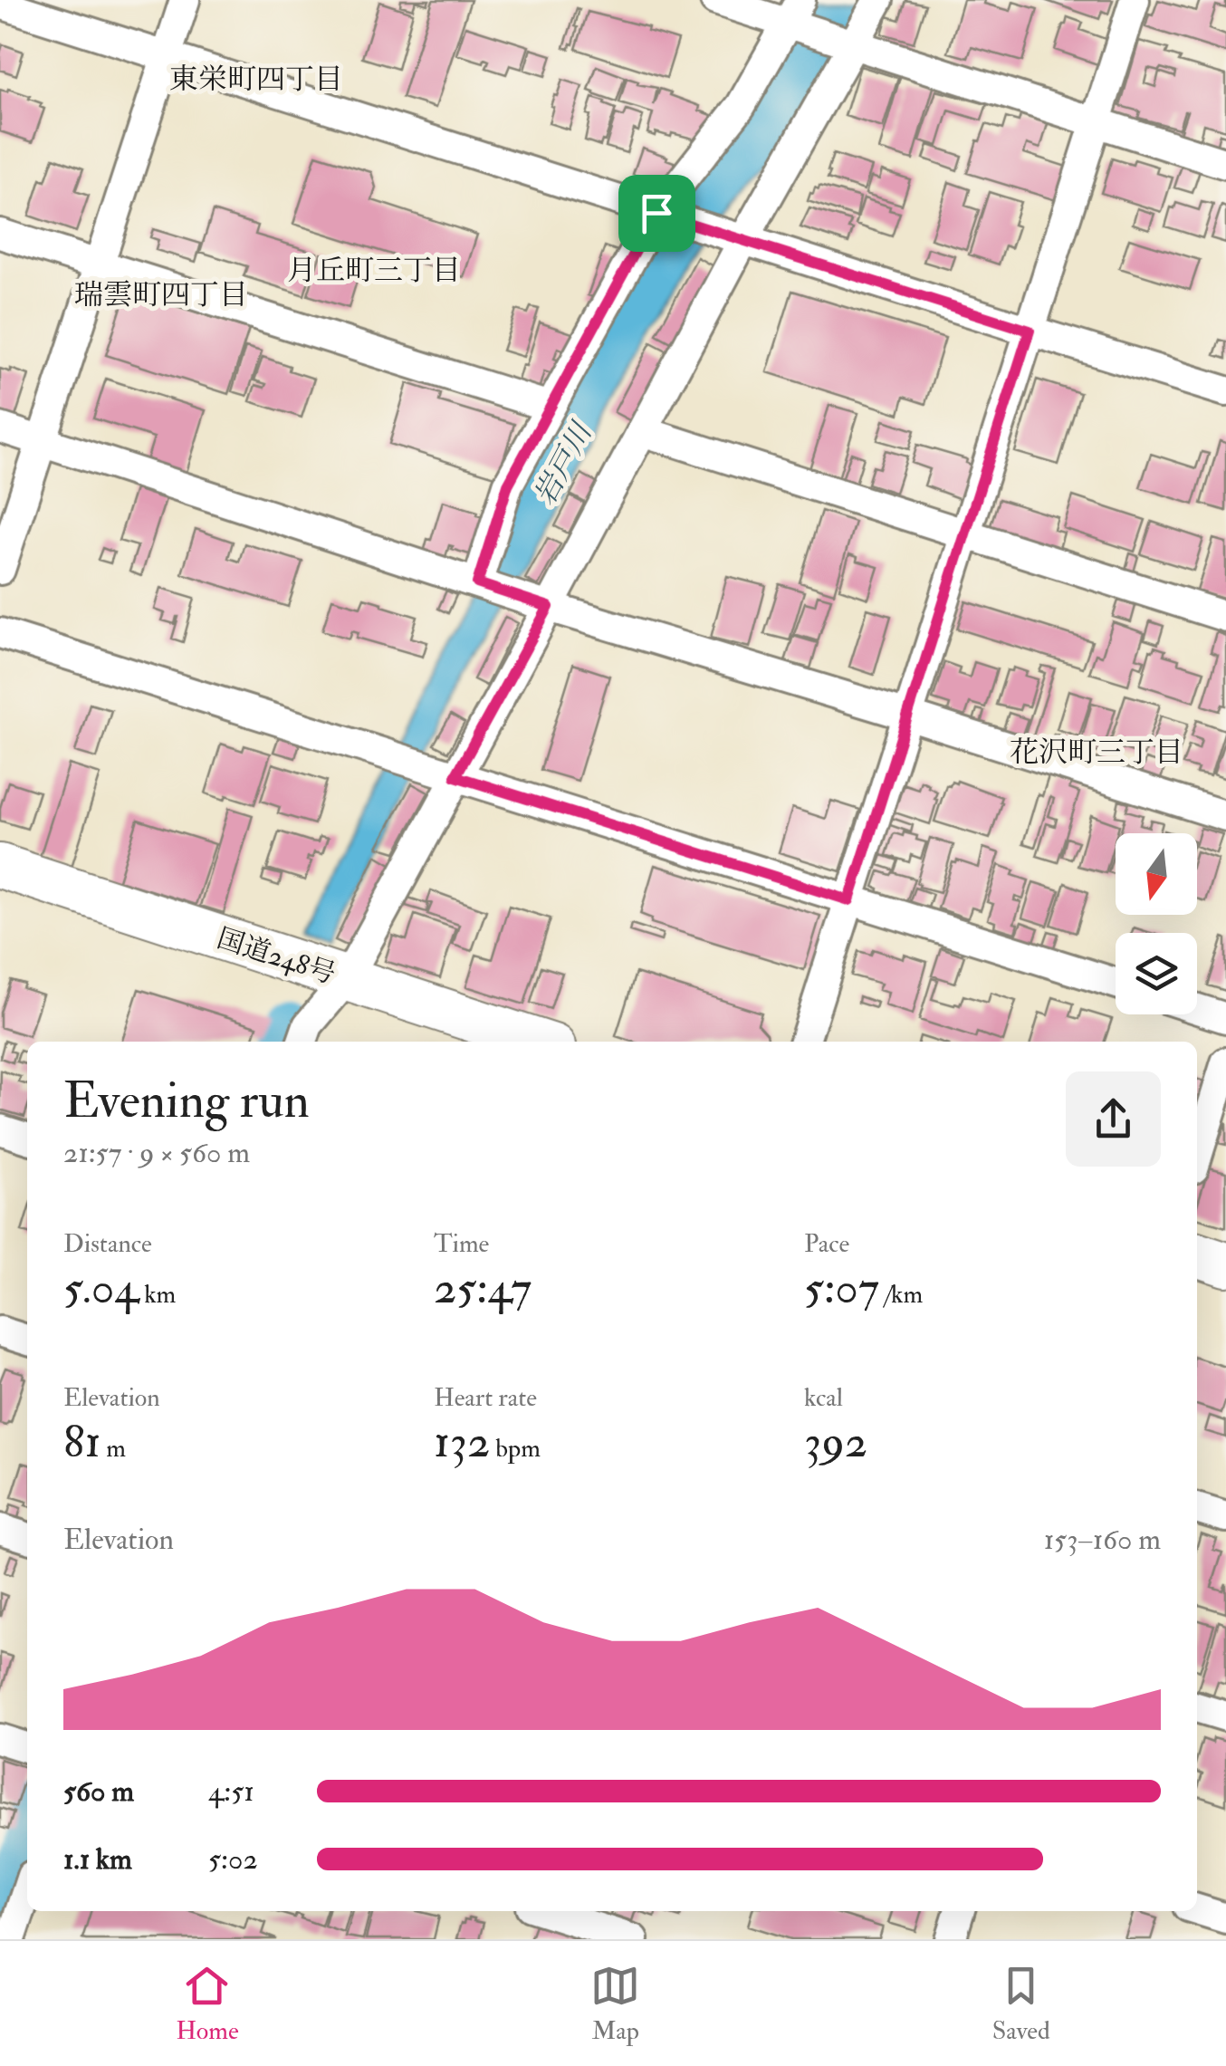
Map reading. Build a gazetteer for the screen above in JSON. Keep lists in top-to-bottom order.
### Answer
{
  "streets": {
    "highway": ["国道248号"]
  },
  "districts": [
    "東栄町四丁目",
    "月丘町三丁目",
    "瑞雲町四丁目",
    "花沢町三丁目"
  ],
  "water": ["岩戸川"],
  "north": "bottom",
  "page": {
    "heading": ["Evening run", "21:57 · 9 × 560 m"],
    "stats": [
      ["Distance", "5.04 km"],
      ["Time", "25:47"],
      ["Pace", "5:07 /km"],
      ["Elevation", "81 m"],
      ["Heart rate", "132 bpm"],
      ["kcal", "392"]
    ],
    "chart": ["Elevation", "153–160 m"],
    "list": [
      {
        "name": "560 m",
        "note": "4:51"
      },
      {
        "name": "1.1 km",
        "note": "5:02"
      }
    ],
    "tabs": ["Home", "Map", "Saved"]
  }
}
